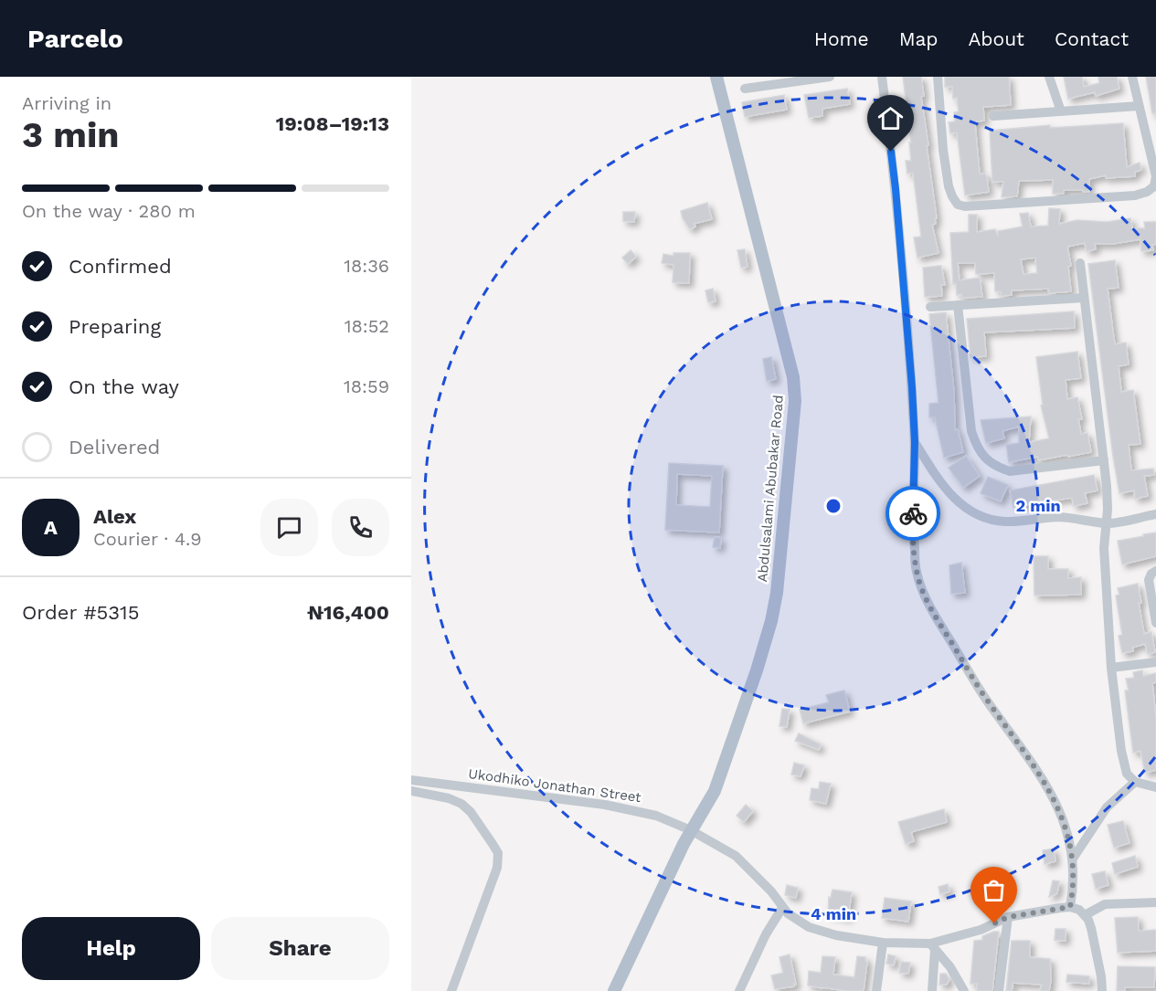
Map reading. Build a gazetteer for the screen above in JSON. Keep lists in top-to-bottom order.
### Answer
{
  "streets": {
    "main road": ["Abdulsalami Abubakar Road"],
    "street": ["Ukodhiko Jonathan Street"]
  },
  "crossings": [
    ["Abdulsalami Abubakar Road", "Ukodhiko Jonathan Street"]
  ],
  "page": {
    "header": "Parcelo",
    "nav": [
      "Home",
      "Map",
      "About",
      "Contact"
    ],
    "heading": ["3 min", "Arriving in", "19:08–19:13"],
    "panel": [
      "Alex",
      "Courier · 4.9",
      "Order #5315",
      "₦16,400"
    ],
    "bar": "On the way · 280 m",
    "list": [
      ["Confirmed", "18:36"],
      ["Preparing", "18:52"],
      ["On the way", "18:59"],
      "Delivered"
    ],
    "round": "A",
    "buttons": ["Help", "Share"]
  },
  "rings": ["2 min", "4 min"]
}
